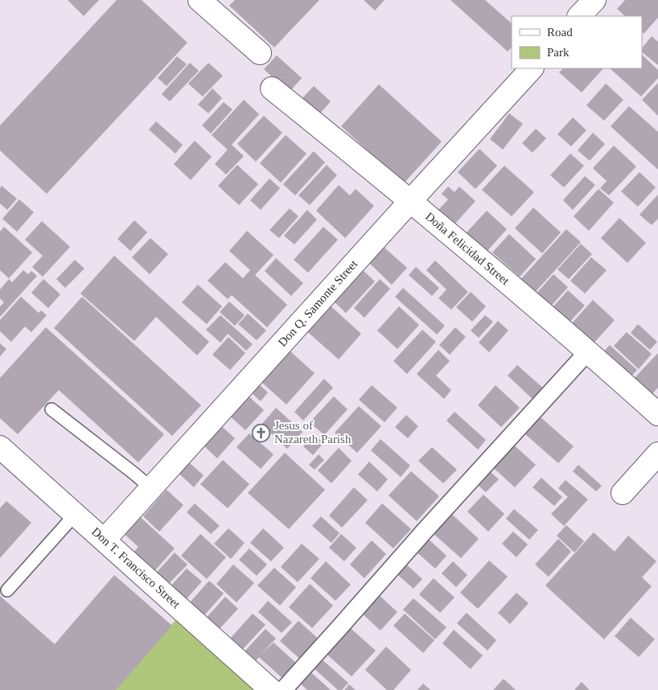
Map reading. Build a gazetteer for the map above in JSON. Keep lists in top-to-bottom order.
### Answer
{
  "streets": {
    "street": ["Doña Felicidad Street", "Don Q. Samonte Street", "Don T. Francisco Street"]
  },
  "crossings": [
    ["Doña Felicidad Street", "Don Q. Samonte Street"],
    ["Don Q. Samonte Street", "Don T. Francisco Street"]
  ],
  "places": {
    "church": ["Jesus of Nazareth Parish"]
  },
  "legend": ["Road", "Park"]
}
